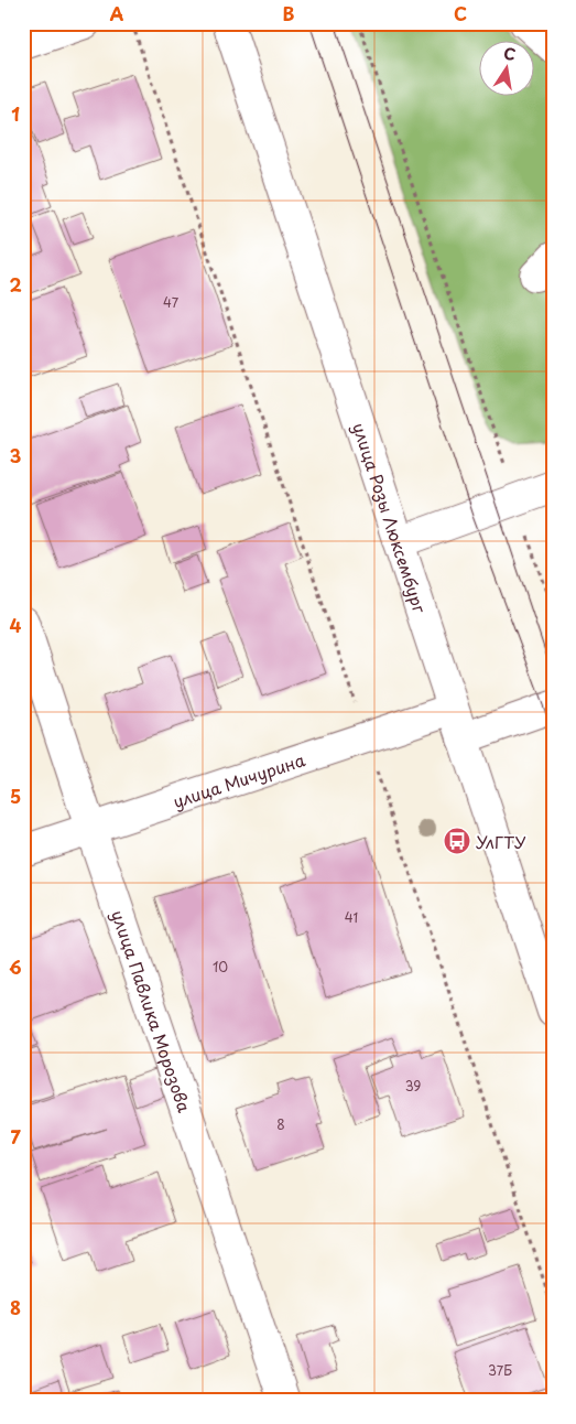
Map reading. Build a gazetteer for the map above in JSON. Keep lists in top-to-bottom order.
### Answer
{
  "streets": {
    "street": ["улица Розы Люксембург", "улица Мичурина", "улица Павлика Морозова"]
  },
  "crossings": [
    ["улица Розы Люксембург", "улица Мичурина"],
    ["улица Мичурина", "улица Павлика Морозова"]
  ],
  "places": {
    "bus stop": ["УлГТУ"]
  },
  "house_numbers": [
    "47",
    "41",
    "10",
    "39",
    "8",
    "37Б"
  ],
  "north": "top",
  "grid": {
    "columns": ["A", "B", "C"],
    "rows": [
      "1",
      "2",
      "3",
      "4",
      "5",
      "6",
      "7",
      "8"
    ]
  }
}
